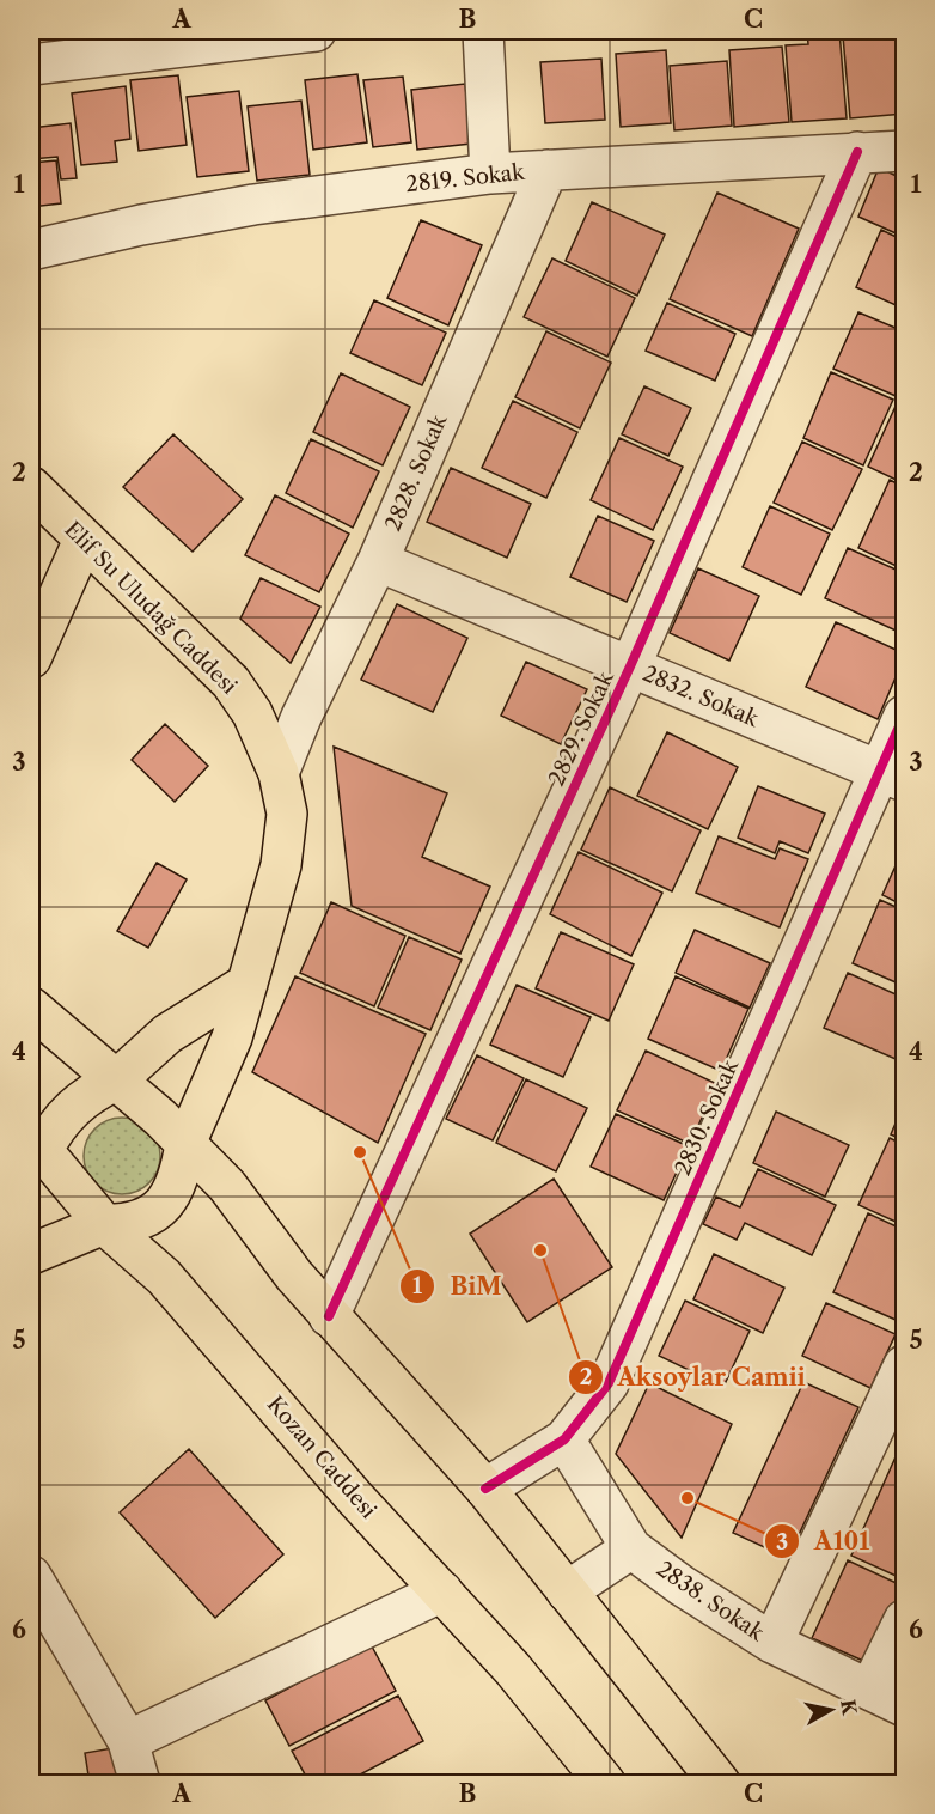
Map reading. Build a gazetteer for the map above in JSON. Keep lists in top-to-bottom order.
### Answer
{
  "streets": {
    "main road": ["Elif Su Uludağ Caddesi", "Kozan Caddesi"],
    "street": [
      "2819. Sokak",
      "2828. Sokak",
      "2832. Sokak",
      "2829. Sokak",
      "2830. Sokak",
      "2838. Sokak"
    ]
  },
  "crossings": [
    ["2819. Sokak", "2828. Sokak"],
    ["2819. Sokak", "2829. Sokak"],
    ["2828. Sokak", "Elif Su Uludağ Caddesi"],
    ["2828. Sokak", "2832. Sokak"],
    ["Elif Su Uludağ Caddesi", "Kozan Caddesi"],
    ["2832. Sokak", "2829. Sokak"],
    ["2832. Sokak", "2830. Sokak"],
    ["2830. Sokak", "2838. Sokak"]
  ],
  "places": ["BiM", "Aksoylar Camii", "A101"],
  "north": "right",
  "grid": {
    "columns": ["A", "B", "C"],
    "rows": [
      "1",
      "2",
      "3",
      "4",
      "5",
      "6"
    ]
  }
}
